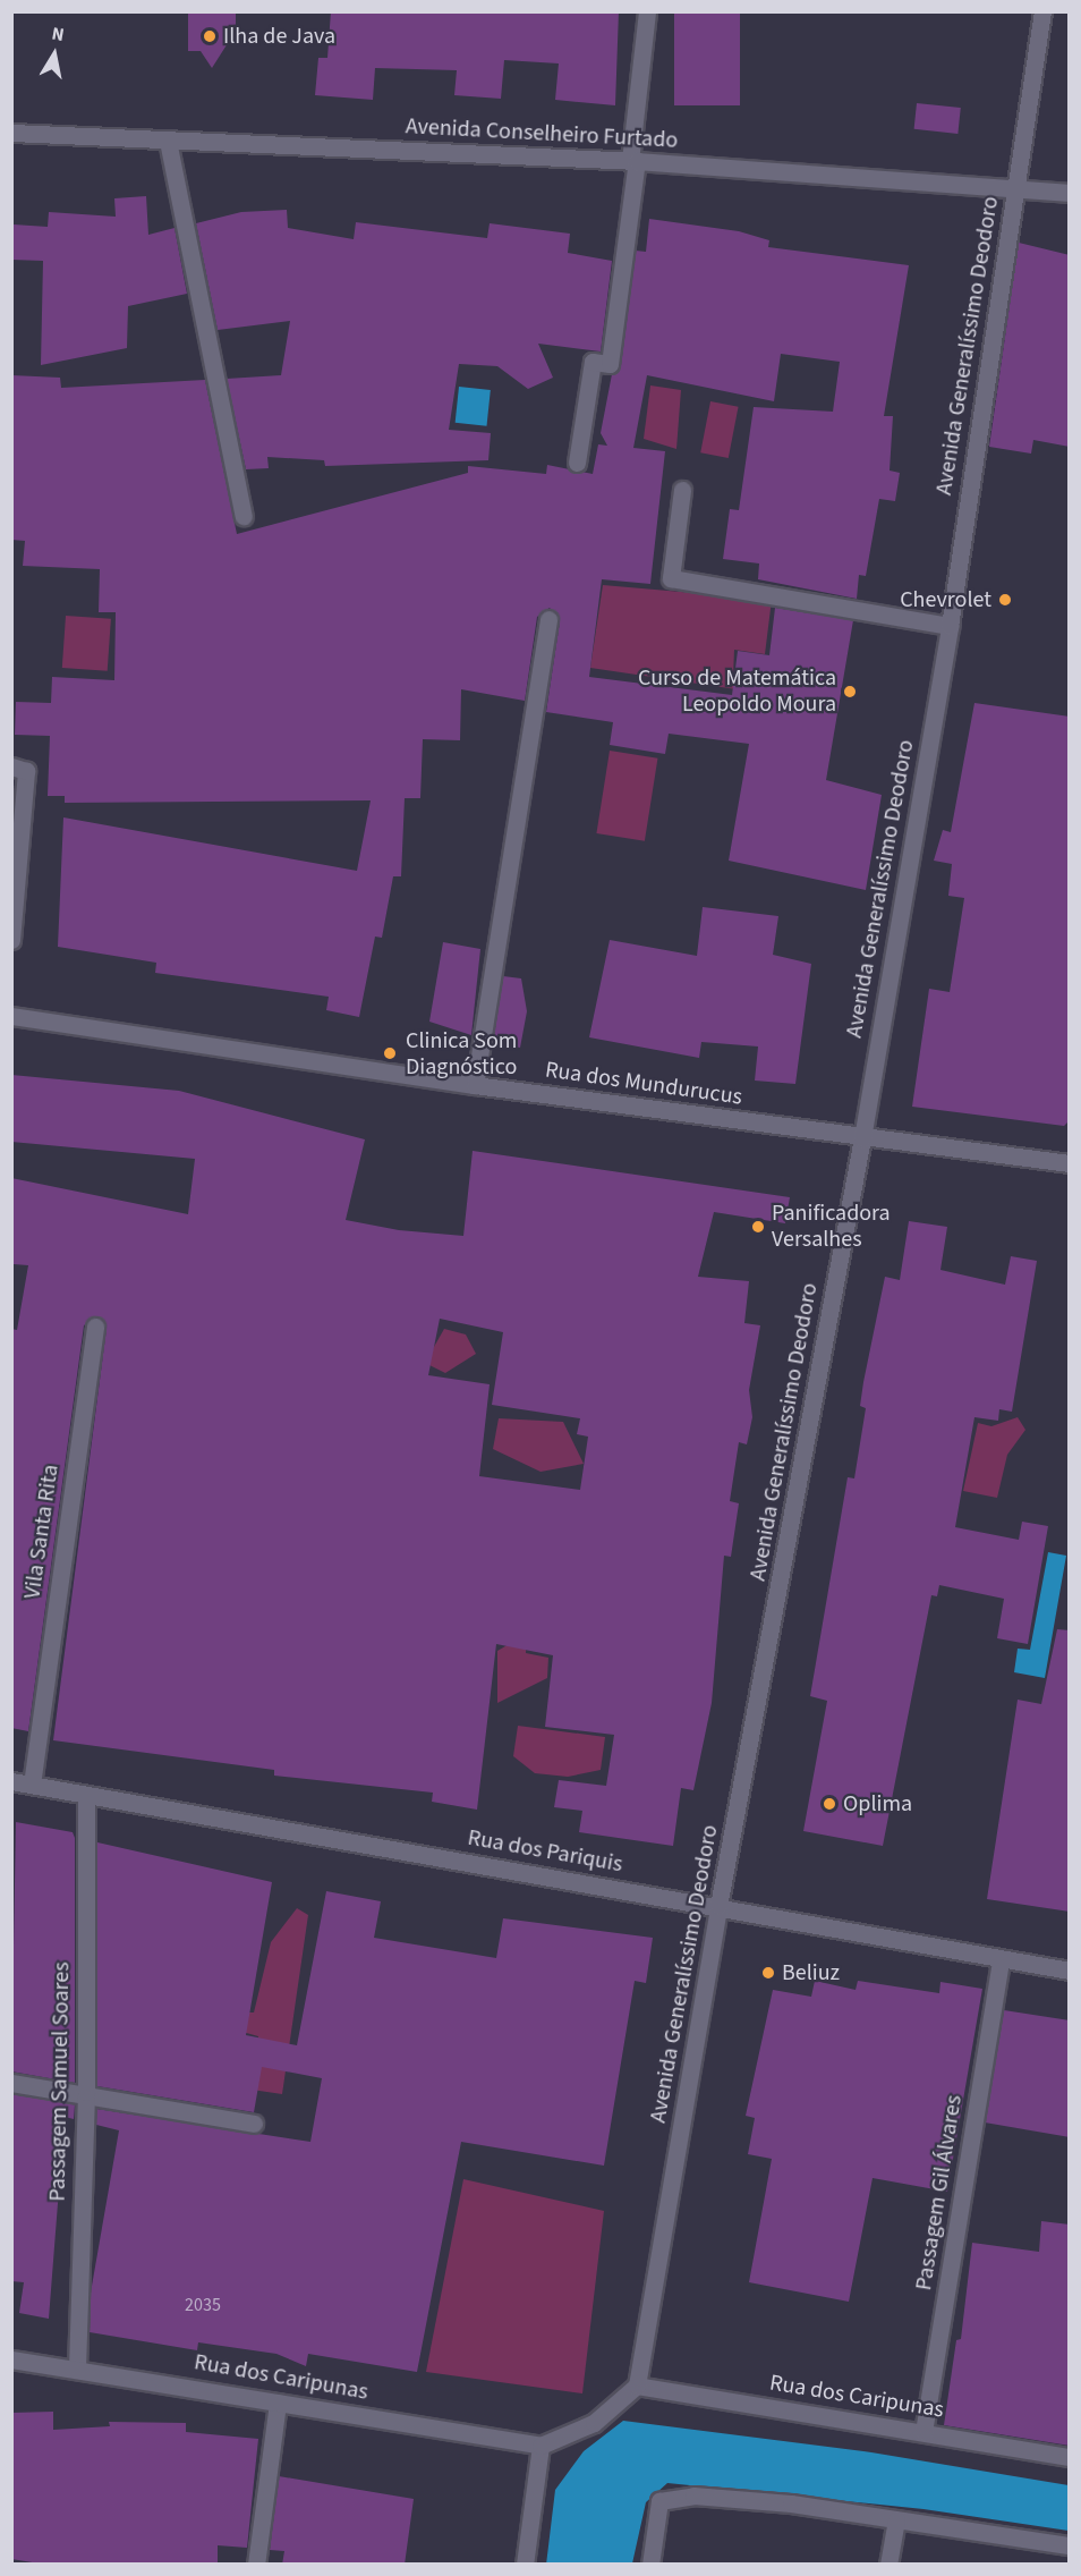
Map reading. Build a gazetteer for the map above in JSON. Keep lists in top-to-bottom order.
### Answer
{
  "streets": {
    "street": [
      "Avenida Conselheiro Furtado",
      "Avenida Generalíssimo Deodoro",
      "Rua dos Mundurucus",
      "Vila Santa Rita",
      "Rua dos Pariquis",
      "Passagem Samuel Soares",
      "Passagem Gil Álvares",
      "Rua dos Caripunas"
    ]
  },
  "crossings": [
    ["Avenida Conselheiro Furtado", "Avenida Generalíssimo Deodoro"],
    ["Avenida Generalíssimo Deodoro", "Rua dos Mundurucus"],
    ["Avenida Generalíssimo Deodoro", "Rua dos Pariquis"],
    ["Avenida Generalíssimo Deodoro", "Rua dos Caripunas"],
    ["Vila Santa Rita", "Rua dos Pariquis"],
    ["Rua dos Pariquis", "Passagem Samuel Soares"],
    ["Rua dos Pariquis", "Passagem Gil Álvares"],
    ["Passagem Samuel Soares", "Rua dos Caripunas"],
    ["Passagem Gil Álvares", "Rua dos Caripunas"]
  ],
  "places": [
    "Ilha de Java",
    "Chevrolet",
    "Curso de Matemática Leopoldo Moura",
    "Clinica Som Diagnóstico",
    "Panificadora Versalhes",
    "Oplima",
    "Beliuz"
  ],
  "house_numbers": ["2035"],
  "north": "top"
}
